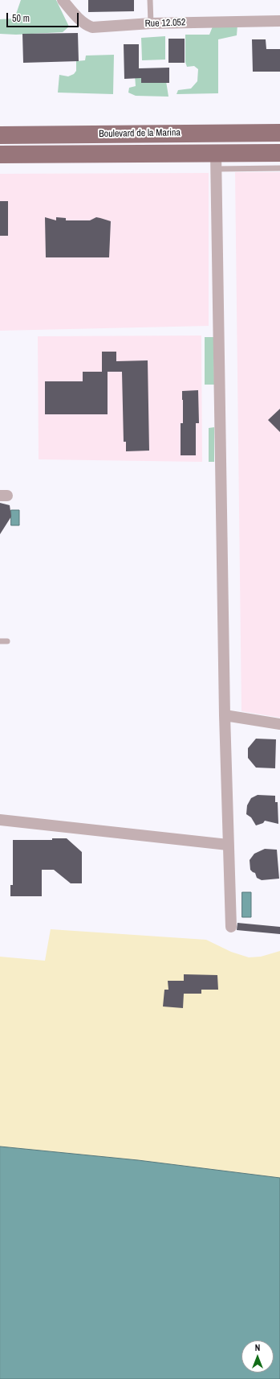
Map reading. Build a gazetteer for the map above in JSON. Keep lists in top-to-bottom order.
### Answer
{
  "streets": {
    "main road": ["Boulevard de la Marina"],
    "street": ["Rue 12.052"]
  },
  "scale_bar": "50 m",
  "north": "top"
}
